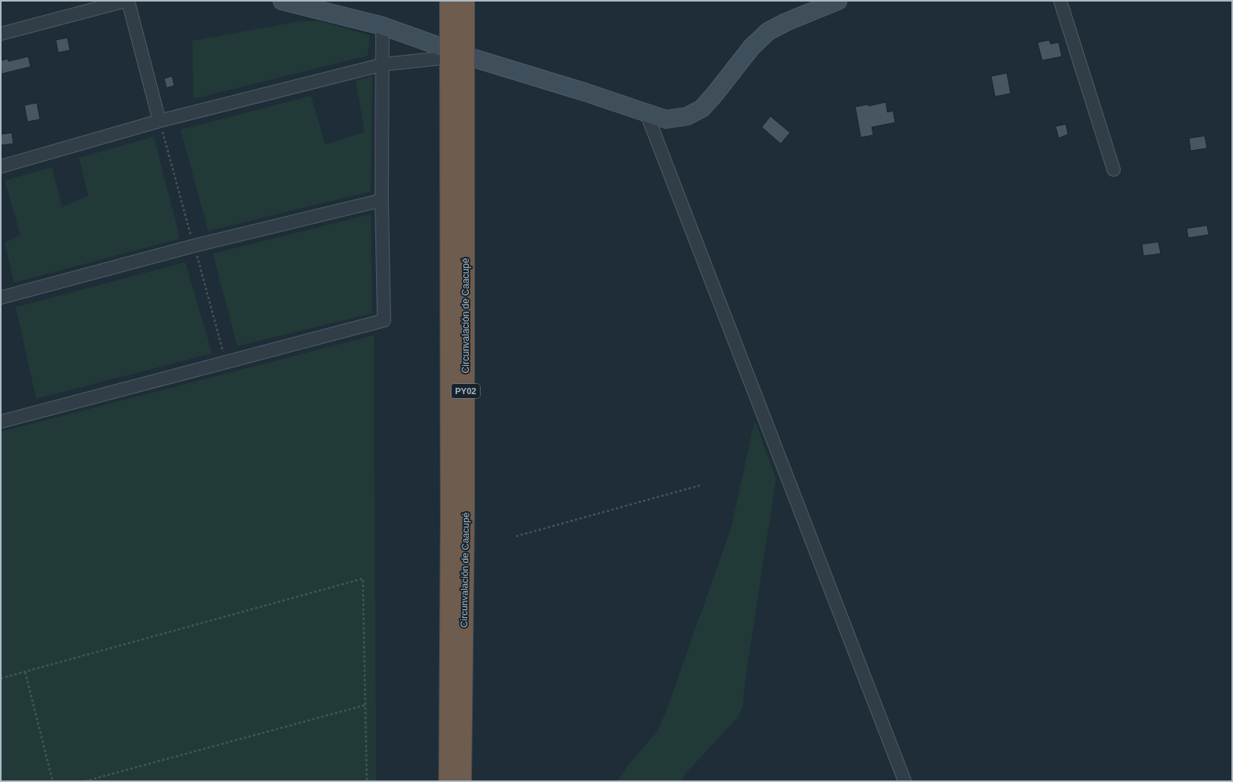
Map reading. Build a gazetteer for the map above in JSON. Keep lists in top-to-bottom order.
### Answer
{
  "streets": {
    "highway": ["Circunvalación de Caacupé", "PY02"]
  }
}
